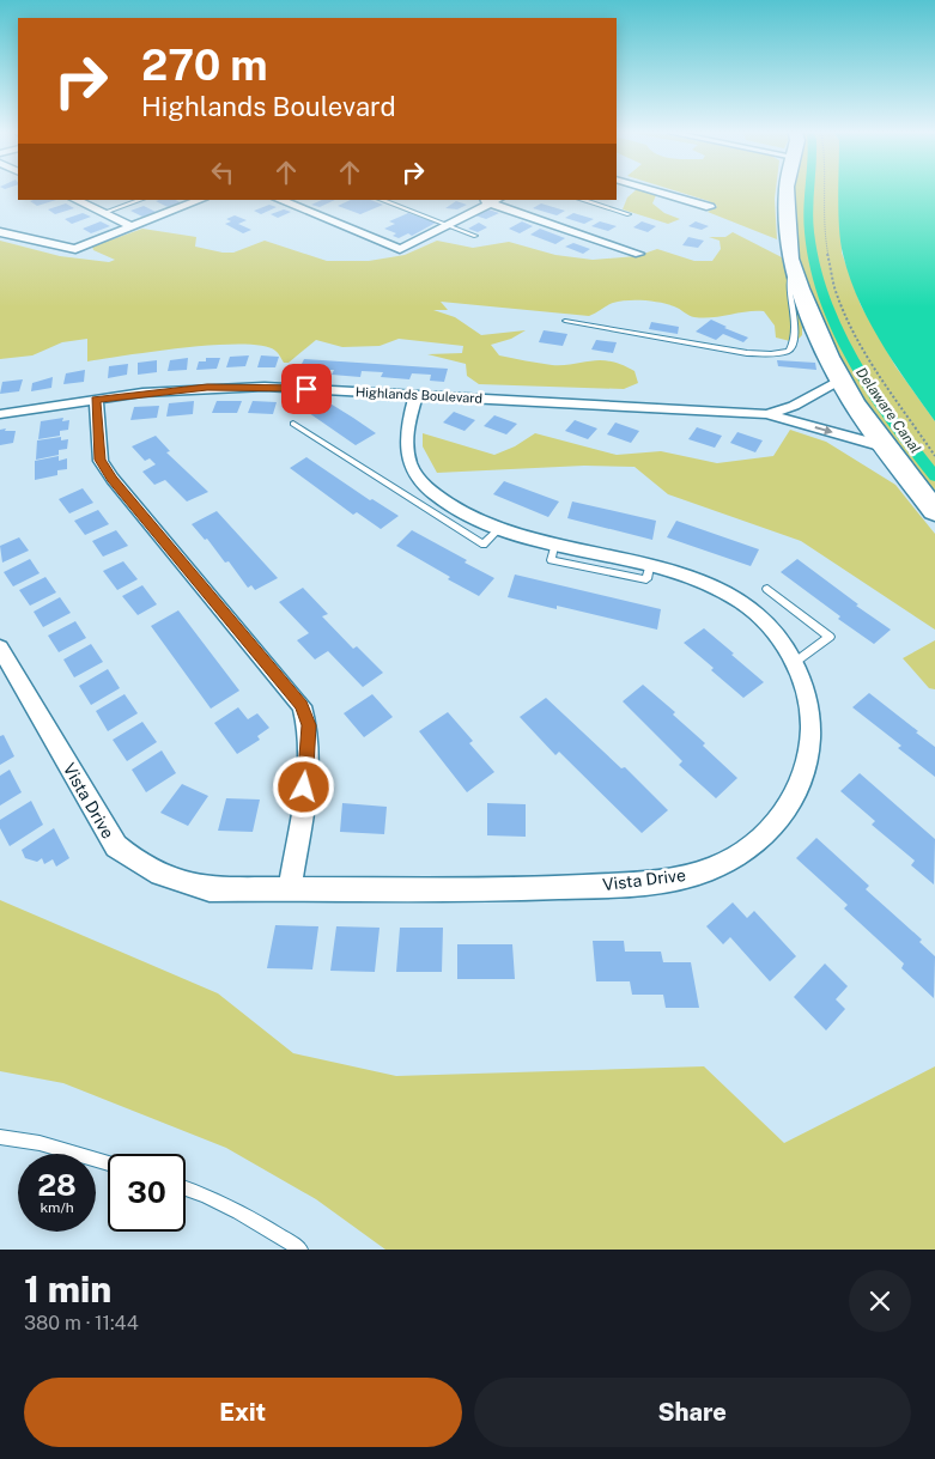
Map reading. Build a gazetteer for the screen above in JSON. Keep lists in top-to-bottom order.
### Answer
{
  "streets": {
    "street": ["Highlands Boulevard", "Vista Drive"]
  },
  "crossings": [
    ["Highlands Boulevard", "Vista Drive"]
  ],
  "water": ["Delaware Canal"],
  "page": {
    "turn": ["270 m", "Highlands Boulevard"],
    "speed": "28 km/h",
    "limit": "30",
    "heading": ["1 min", "380 m · 11:44"],
    "buttons": ["Exit", "Share"]
  }
}
